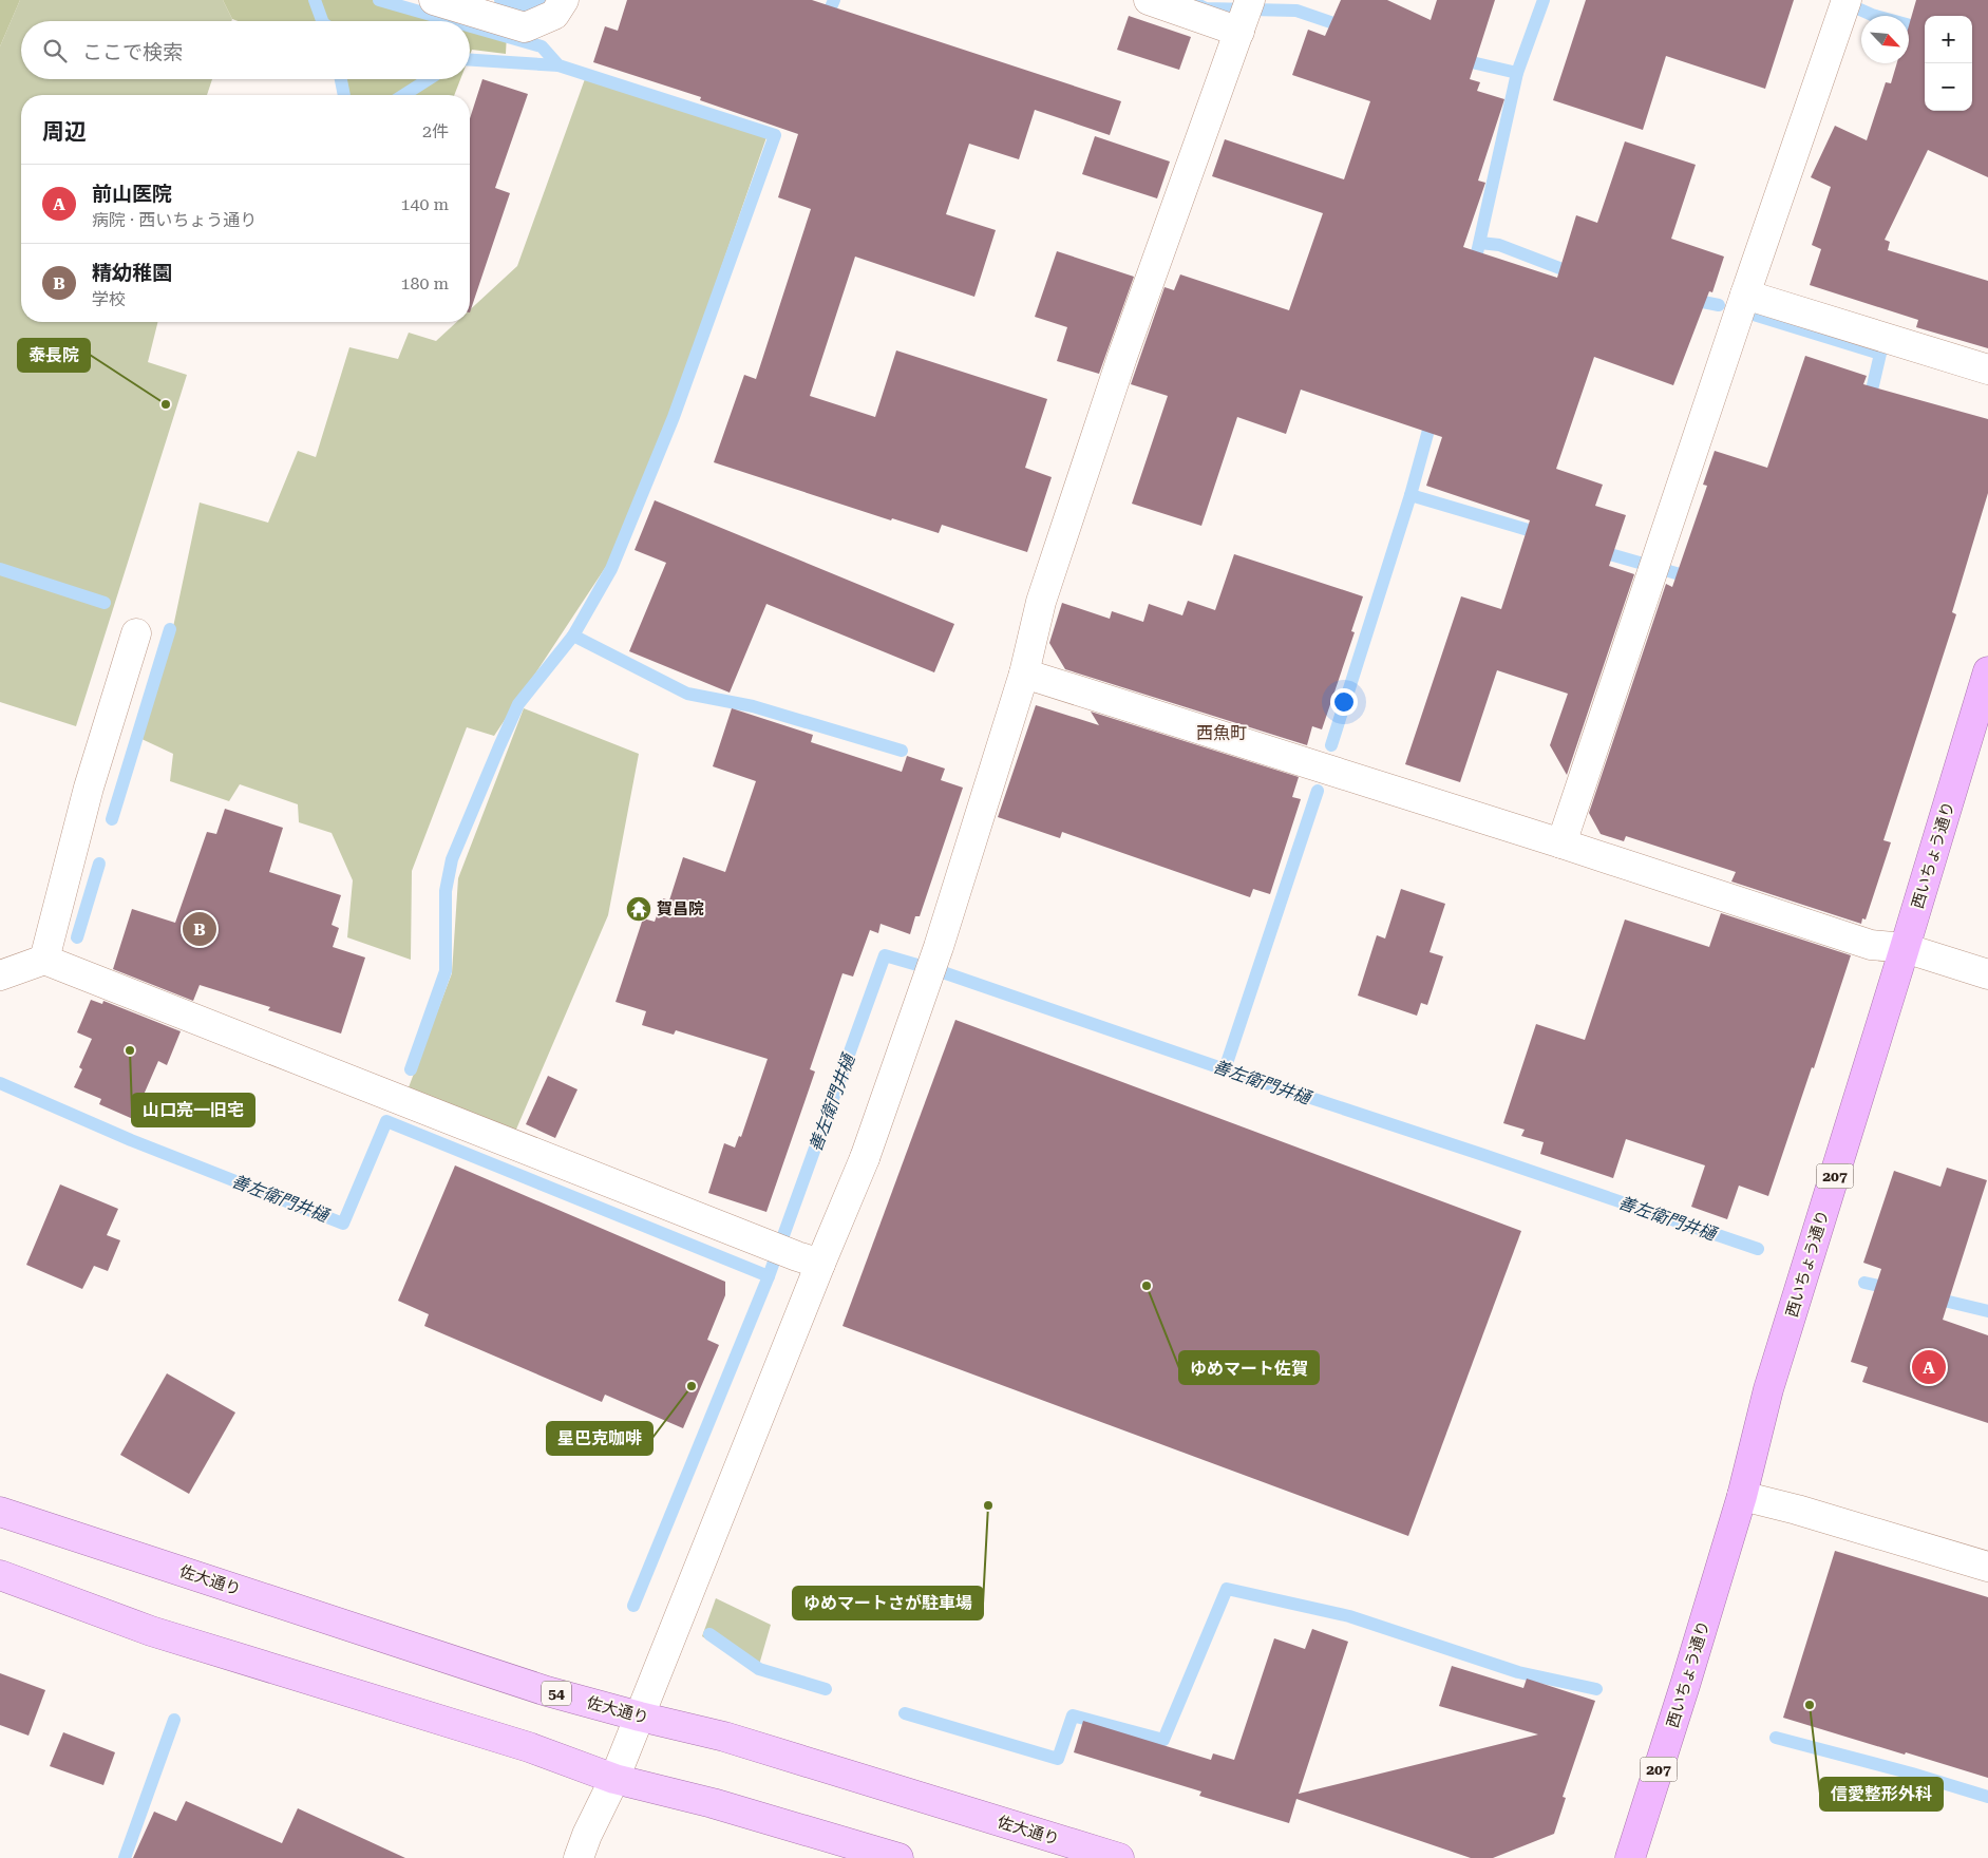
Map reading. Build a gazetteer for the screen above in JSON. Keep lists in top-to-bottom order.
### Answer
{
  "streets": {
    "highway": ["西いちょう通り", "207"],
    "main road": ["佐大通り", "54"]
  },
  "districts": ["西魚町"],
  "water": ["善左衛門井樋"],
  "places": {
    "other": [
      "泰長院",
      "山口亮一旧宅",
      "ゆめマート佐賀",
      "星巴克咖啡",
      "ゆめマートさが駐車場",
      "信愛整形外科"
    ],
    "temple": ["賀昌院"]
  },
  "north": "bottom right",
  "page": {
    "map_buttons": ["+", "−"],
    "search": "ここで検索",
    "heading": ["周辺", "2件"],
    "list": [
      {
        "mark": "A",
        "name": "前山医院",
        "note": "病院 · 西いちょう通り",
        "value": "140 m"
      },
      {
        "mark": "B",
        "name": "精幼稚園",
        "note": "学校",
        "value": "180 m"
      }
    ],
    "pins": ["B", "A"]
  }
}
